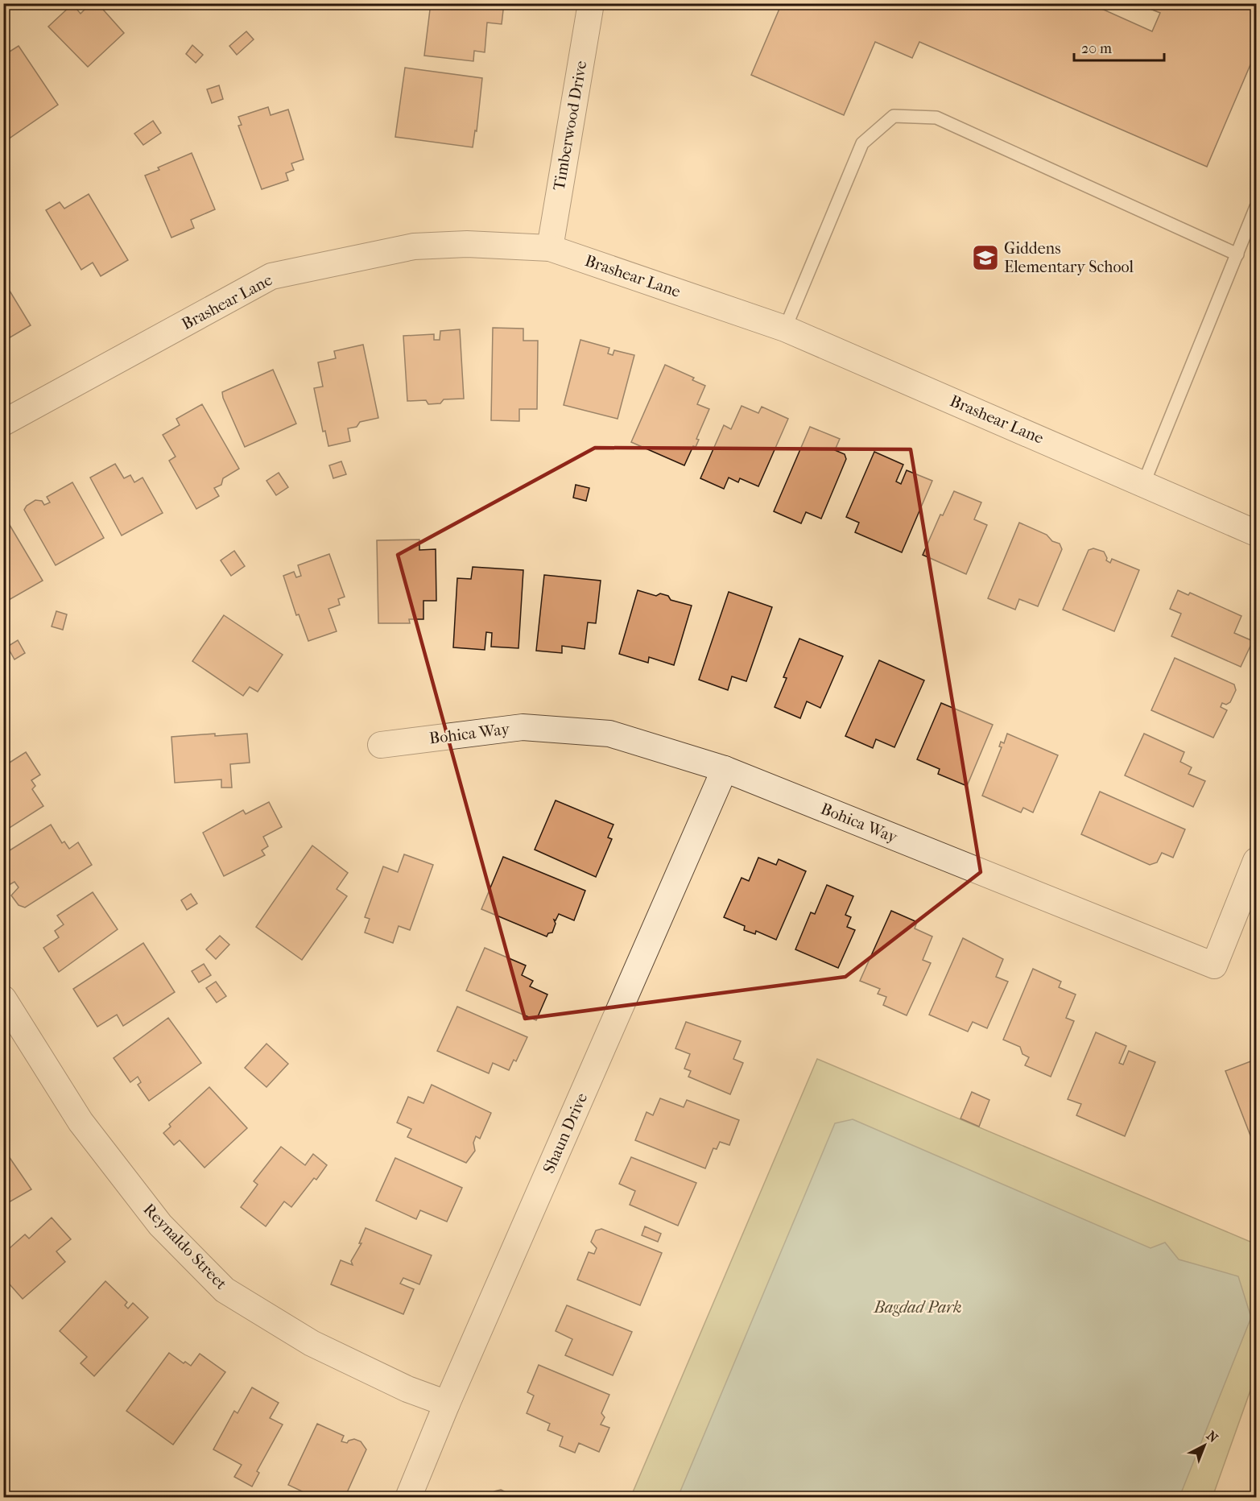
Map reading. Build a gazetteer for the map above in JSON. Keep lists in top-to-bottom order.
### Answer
{
  "streets": {
    "street": [
      "Timberwood Drive",
      "Brashear Lane",
      "Bohica Way",
      "Shaun Drive",
      "Reynaldo Street"
    ]
  },
  "crossings": [
    ["Timberwood Drive", "Brashear Lane"],
    ["Bohica Way", "Shaun Drive"],
    ["Shaun Drive", "Reynaldo Street"]
  ],
  "parks": ["Bagdad Park"],
  "places": {
    "school or university": ["Giddens Elementary School"]
  },
  "scale_bar": "20 m",
  "north": "top right"
}
